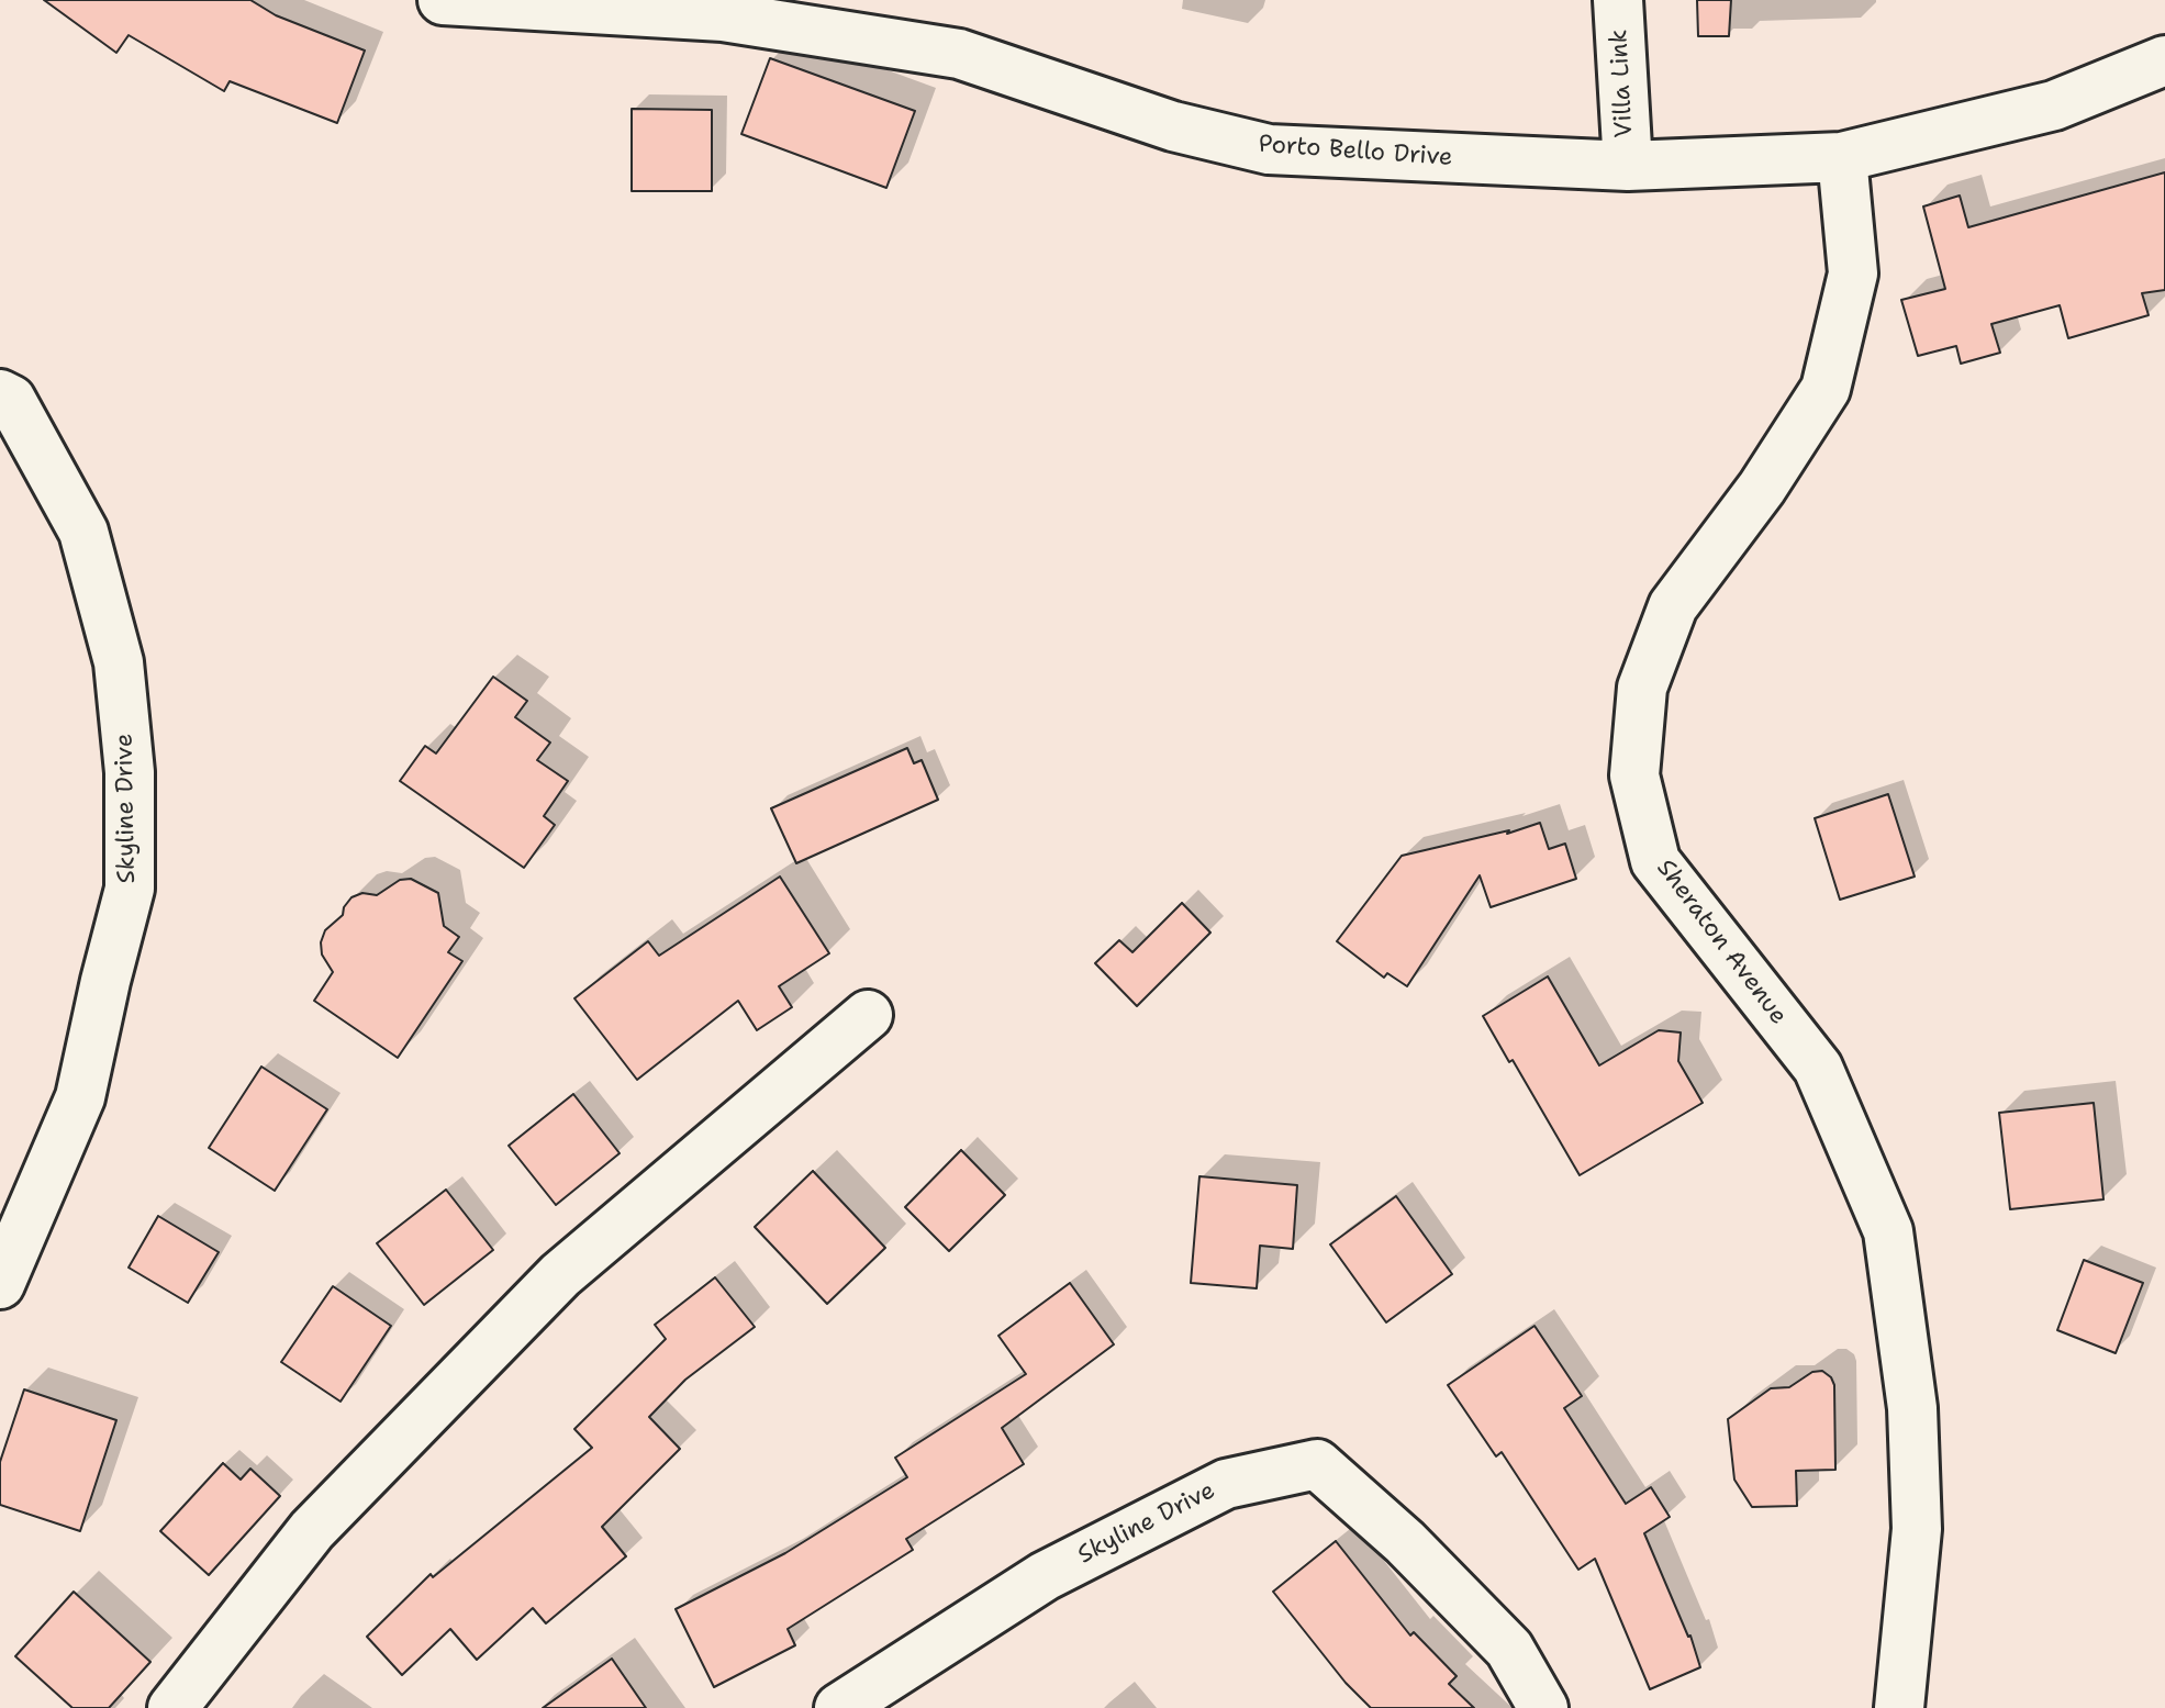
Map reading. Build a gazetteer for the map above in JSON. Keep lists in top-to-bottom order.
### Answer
{
  "streets": {
    "street": [
      "Villa Link",
      "Porto Bello Drive",
      "Skyline Drive",
      "Sheraton Avenue"
    ]
  },
  "crossings": [
    ["Villa Link", "Porto Bello Drive"],
    ["Porto Bello Drive", "Sheraton Avenue"]
  ]
}
